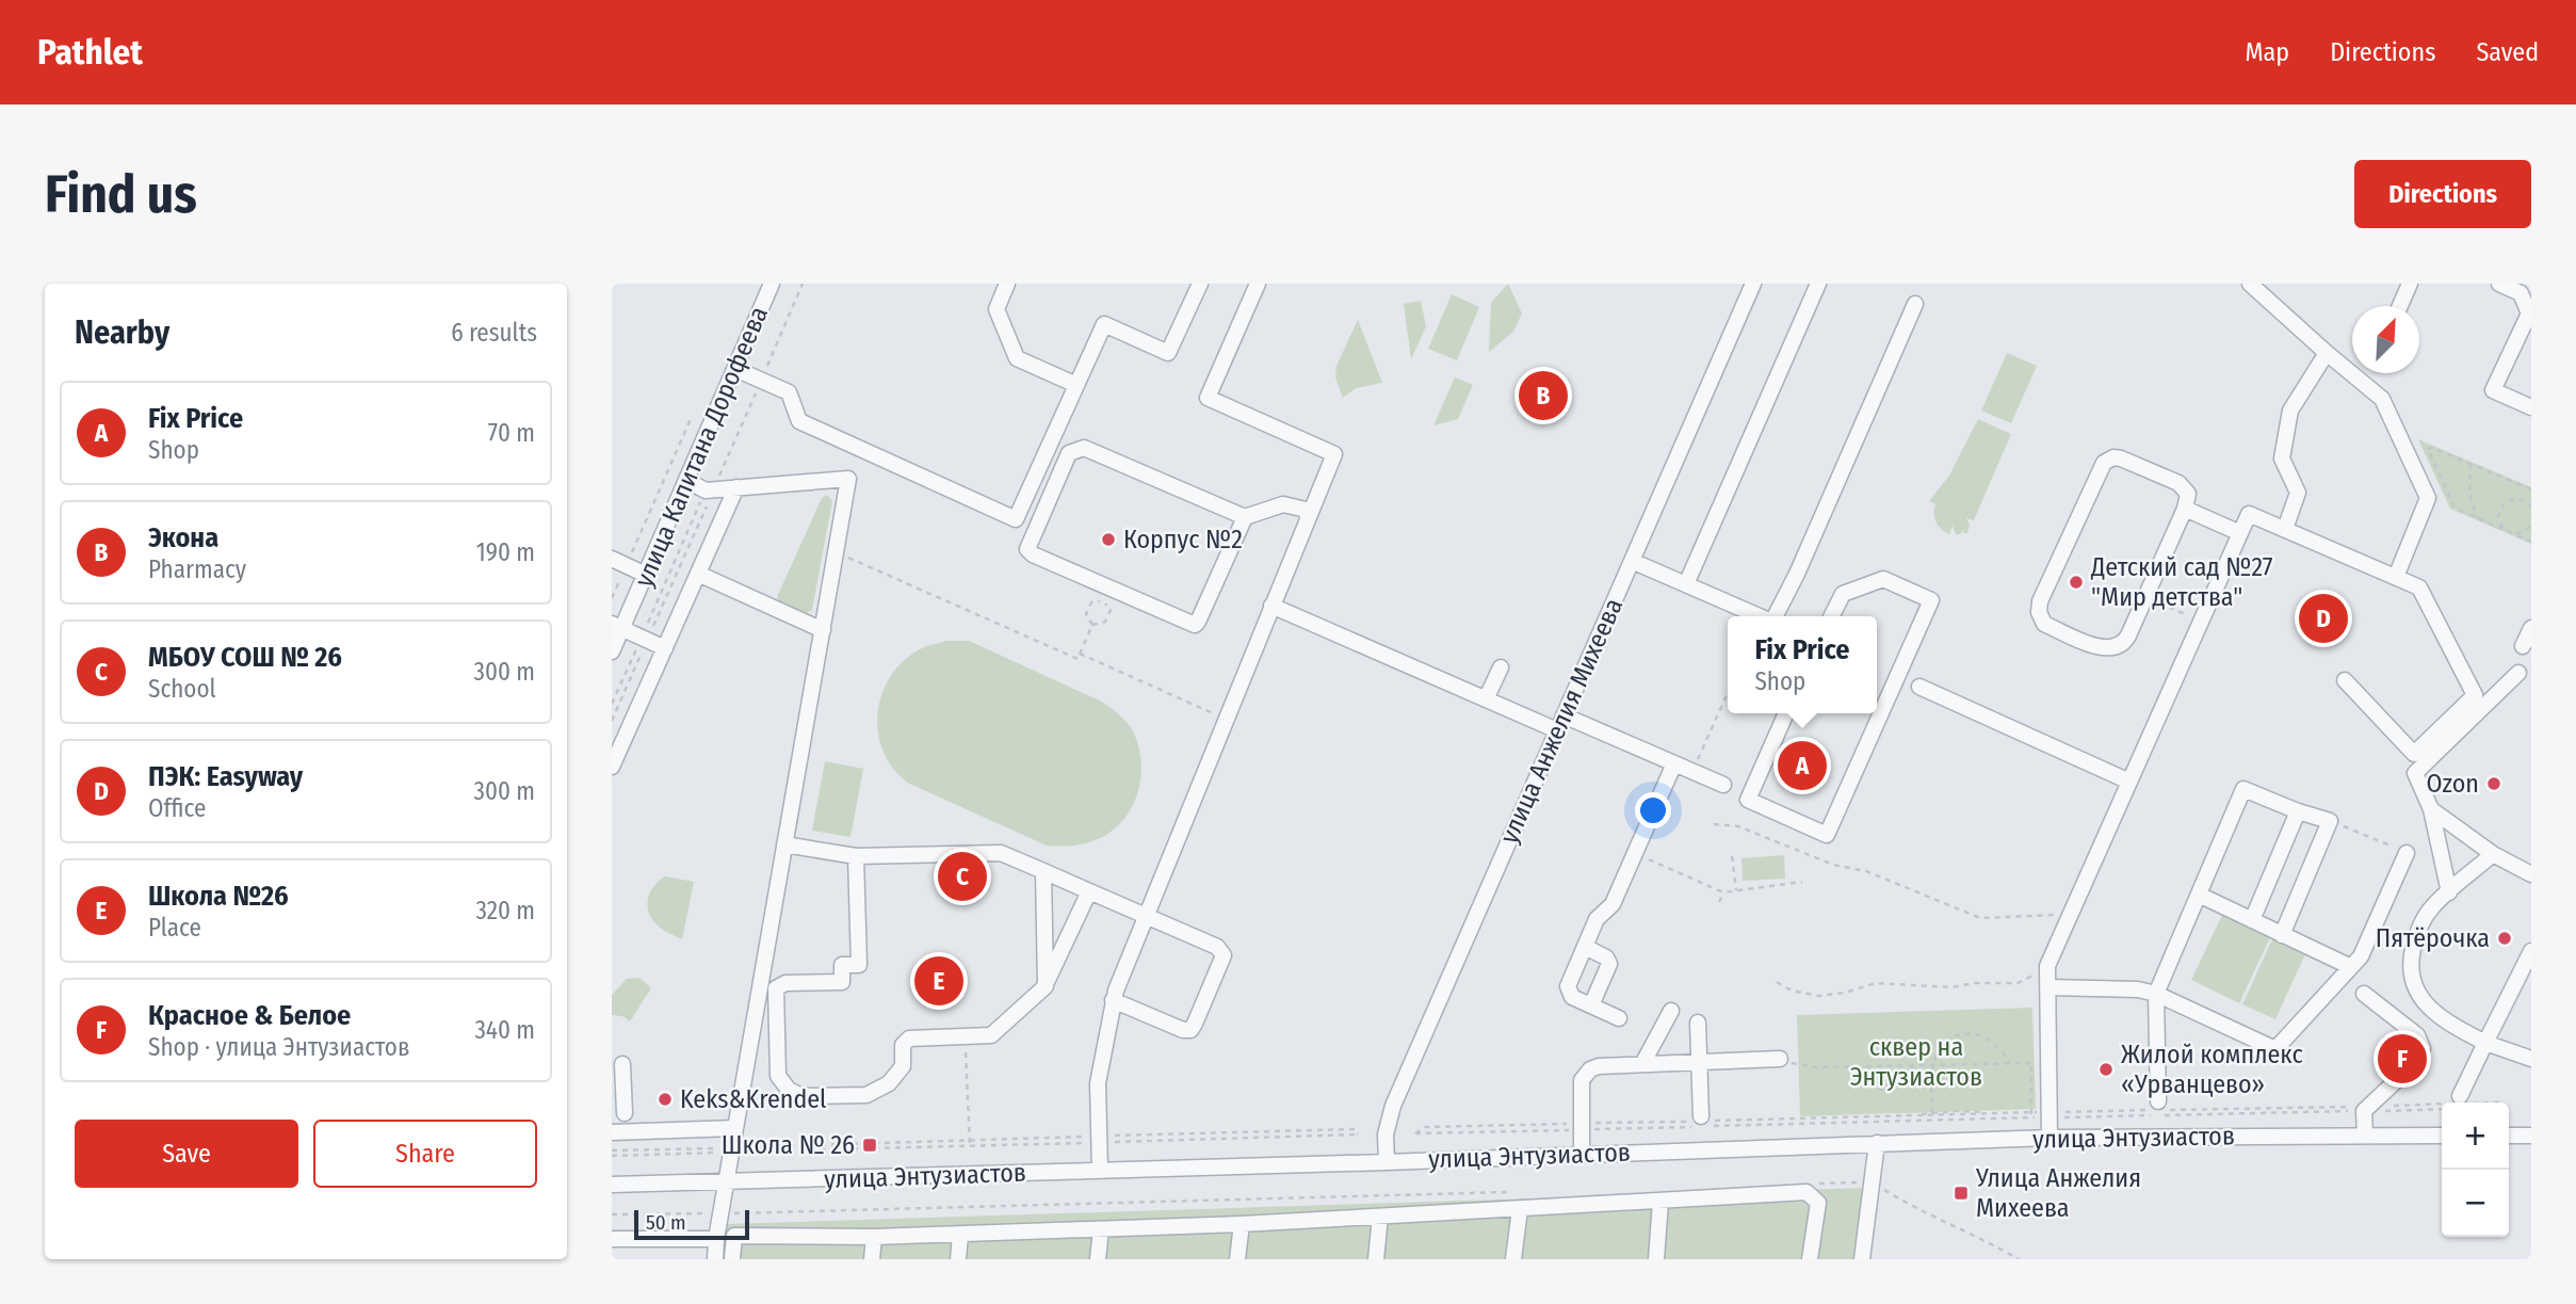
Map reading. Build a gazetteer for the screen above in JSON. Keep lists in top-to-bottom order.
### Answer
{
  "streets": {
    "street": ["улица Капитана Дорофеева", "улица Анжелия Михеева", "улица Энтузиастов"]
  },
  "crossings": [
    ["улица Анжелия Михеева", "улица Энтузиастов"]
  ],
  "parks": ["сквер на Энтузиастов"],
  "places": {
    "other": [
      "Корпус №2",
      "Детский сад №27 \"Мир детства\"",
      "Ozon",
      "Пятёрочка",
      "Жилой комплекс «Урванцево»",
      "Keks&Krendel"
    ],
    "transit": ["Школа № 26", "Улица Анжелия Михеева"]
  },
  "scale_bar": "50 m",
  "north": "top right",
  "page": {
    "header": "Pathlet",
    "nav": ["Map", "Directions", "Saved"],
    "buttons": [
      "Directions",
      ["Save", "Share"]
    ],
    "title": "Find us",
    "heading": ["Nearby", "6 results"],
    "pins": [
      "B",
      "D",
      "A",
      "C",
      "E",
      "F"
    ],
    "list": [
      {
        "mark": "A",
        "name": "Fix Price",
        "note": "Shop",
        "value": "70 m"
      },
      {
        "mark": "B",
        "name": "Экона",
        "note": "Pharmacy",
        "value": "190 m"
      },
      {
        "mark": "C",
        "name": "МБОУ СОШ № 26",
        "note": "School",
        "value": "300 m"
      },
      {
        "mark": "D",
        "name": "ПЭК: Easyway",
        "note": "Office",
        "value": "300 m"
      },
      {
        "mark": "E",
        "name": "Школа №26",
        "note": "Place",
        "value": "320 m"
      },
      {
        "mark": "F",
        "name": "Красное & Белое",
        "note": "Shop · улица Энтузиастов",
        "value": "340 m"
      }
    ],
    "popup": ["Fix Price", "Shop"],
    "map_buttons": ["+", "−"],
    "scale": "50 m"
  }
}
